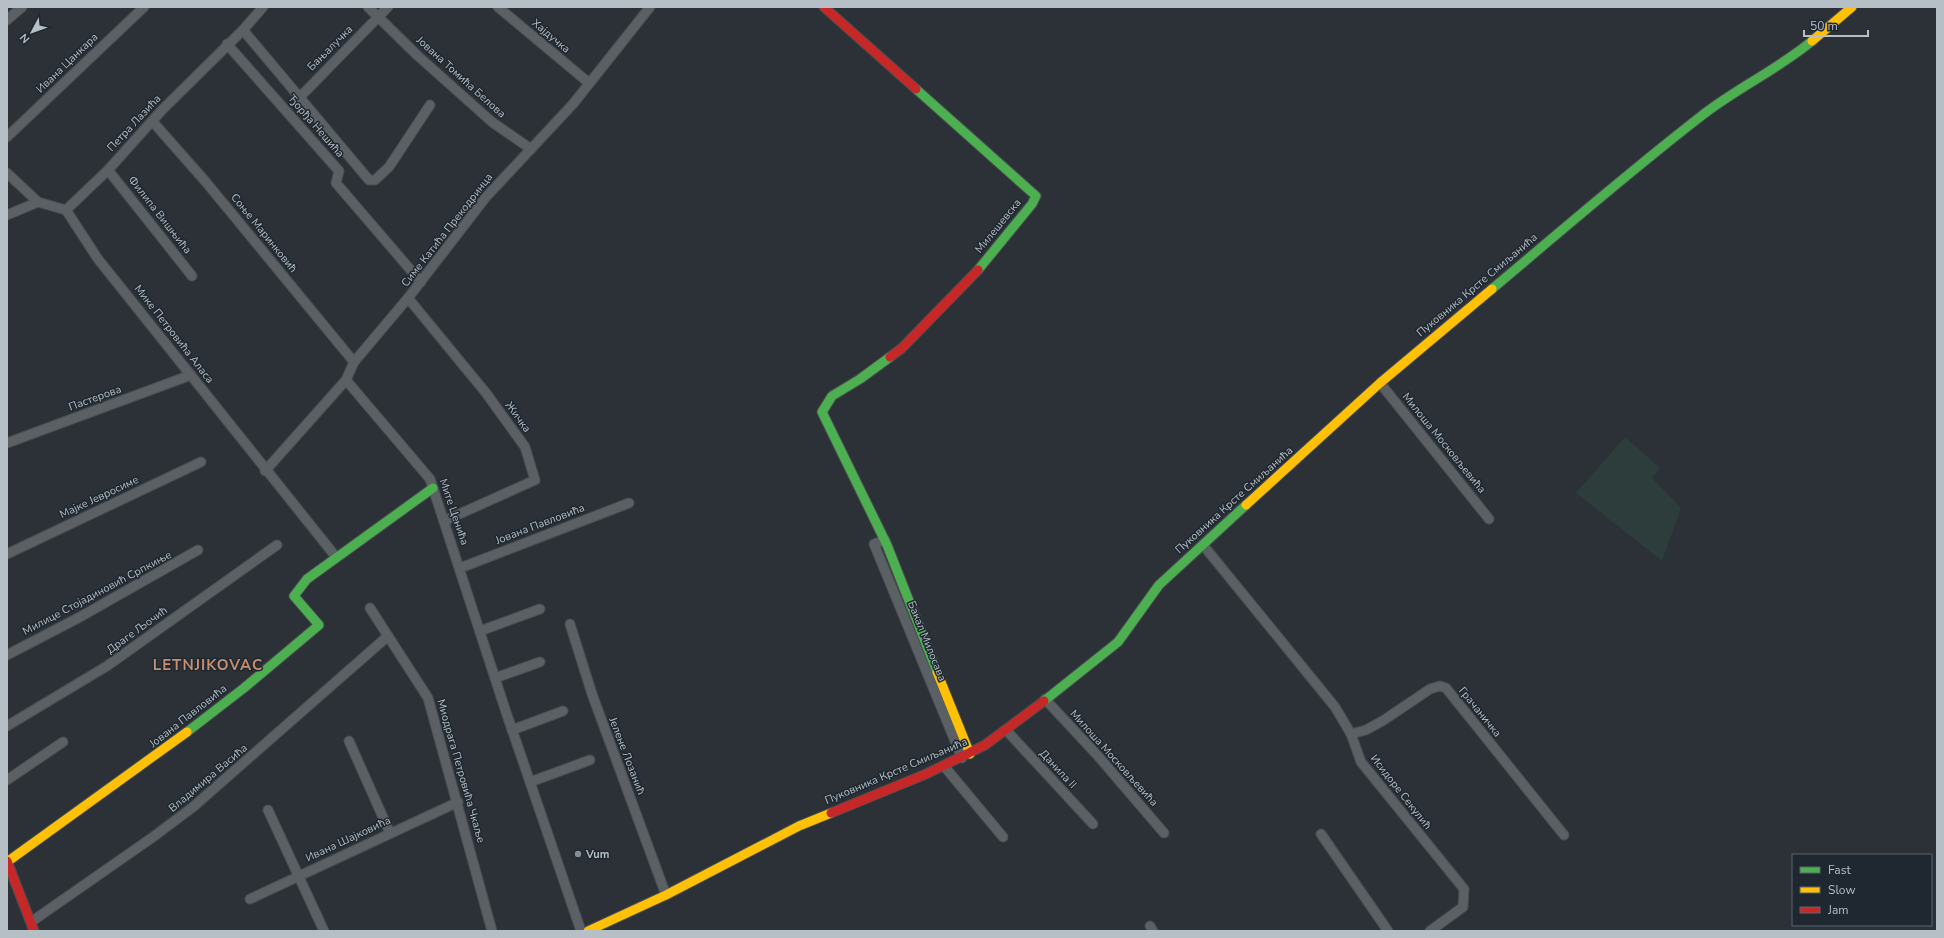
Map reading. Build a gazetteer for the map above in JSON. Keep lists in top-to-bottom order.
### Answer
{
  "streets": {
    "street": [
      "Хајдучка",
      "Бањалучка",
      "Ивана Цанкара",
      "Јована Томића Белова",
      "Петра Лазића",
      "Ђорђа Нешића",
      "Филипа Вишњића",
      "Милешевска",
      "Симе Катића Прекодринца",
      "Соње Маринковић",
      "Пуковника Крсте Смиљанића",
      "Мике Петровића Аласа",
      "Пастерова",
      "Жичка",
      "Милоша Московљевића",
      "Мајке Јевросиме",
      "Мите Ценића",
      "Јована Павловића",
      "Милице Стојадиновић Српкиње",
      "Драге Љочић",
      "Бакал Милосава",
      "Грачаничка",
      "Јелене Лозанић",
      "Данила II",
      "Миодрага Петровића Чкаље",
      "Владимира Васића",
      "Исидоре Секулић",
      "Ивана Шајковића"
    ]
  },
  "crossings": [
    ["Хајдучка", "Симе Катића Прекодринца"],
    ["Бањалучка", "Јована Томића Белова"],
    ["Јована Томића Белова", "Симе Катића Прекодринца"],
    ["Петра Лазића", "Ђорђа Нешића"],
    ["Петра Лазића", "Филипа Вишњића"],
    ["Петра Лазића", "Соње Маринковић"],
    ["Петра Лазића", "Мике Петровића Аласа"],
    ["Ђорђа Нешића", "Симе Катића Прекодринца"],
    ["Милешевска", "Бакал Милосава"],
    ["Симе Катића Прекодринца", "Соње Маринковић"],
    ["Симе Катића Прекодринца", "Мике Петровића Аласа"],
    ["Симе Катића Прекодринца", "Жичка"],
    ["Симе Катића Прекодринца", "Мите Ценића"],
    ["Пуковника Крсте Смиљанића", "Милоша Московљевића"],
    ["Пуковника Крсте Смиљанића", "Бакал Милосава"],
    ["Пуковника Крсте Смиљанића", "Јелене Лозанић"],
    ["Пуковника Крсте Смиљанића", "Данила II"],
    ["Пуковника Крсте Смиљанића", "Исидоре Секулић"],
    ["Мике Петровића Аласа", "Пастерова"],
    ["Мике Петровића Аласа", "Јована Павловића"],
    ["Жичка", "Мите Ценића"],
    ["Мите Ценића", "Јована Павловића"],
    ["Грачаничка", "Исидоре Секулић"],
    ["Миодрага Петровића Чкаље", "Владимира Васића"],
    ["Миодрага Петровића Чкаље", "Ивана Шајковића"]
  ],
  "districts": ["LETNJIKOVAC"],
  "places": ["Vum"],
  "legend": ["Fast", "Slow", "Jam"],
  "scale_bar": "50 m",
  "north": "bottom left"
}
